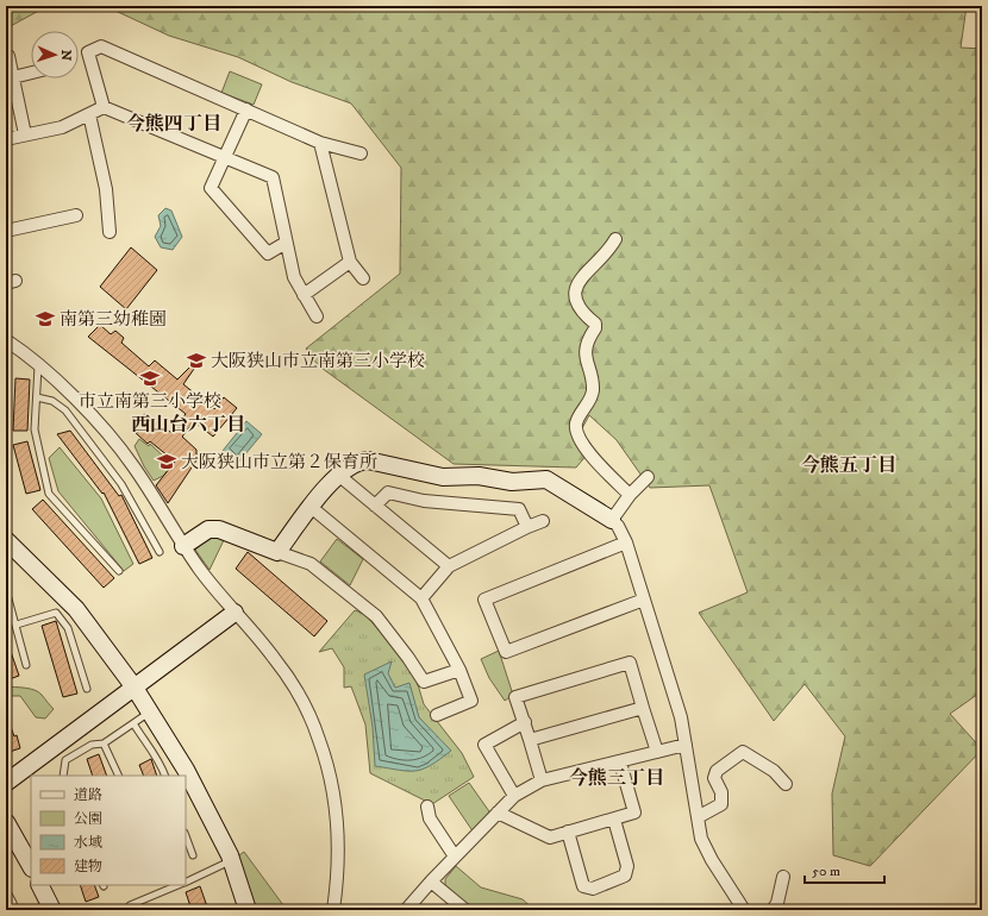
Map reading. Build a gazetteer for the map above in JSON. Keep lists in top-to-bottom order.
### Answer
{
  "districts": [
    "今熊四丁目",
    "西山台六丁目",
    "今熊五丁目",
    "今熊三丁目"
  ],
  "places": {
    "school or university": [
      "南第三幼稚園",
      "大阪狭山市立南第三小学校",
      "市立南第三小学校",
      "大阪狭山市立第２保育所"
    ]
  },
  "legend": [
    "道路",
    "公園",
    "水域",
    "建物"
  ],
  "scale_bar": "50 m",
  "north": "right"
}
